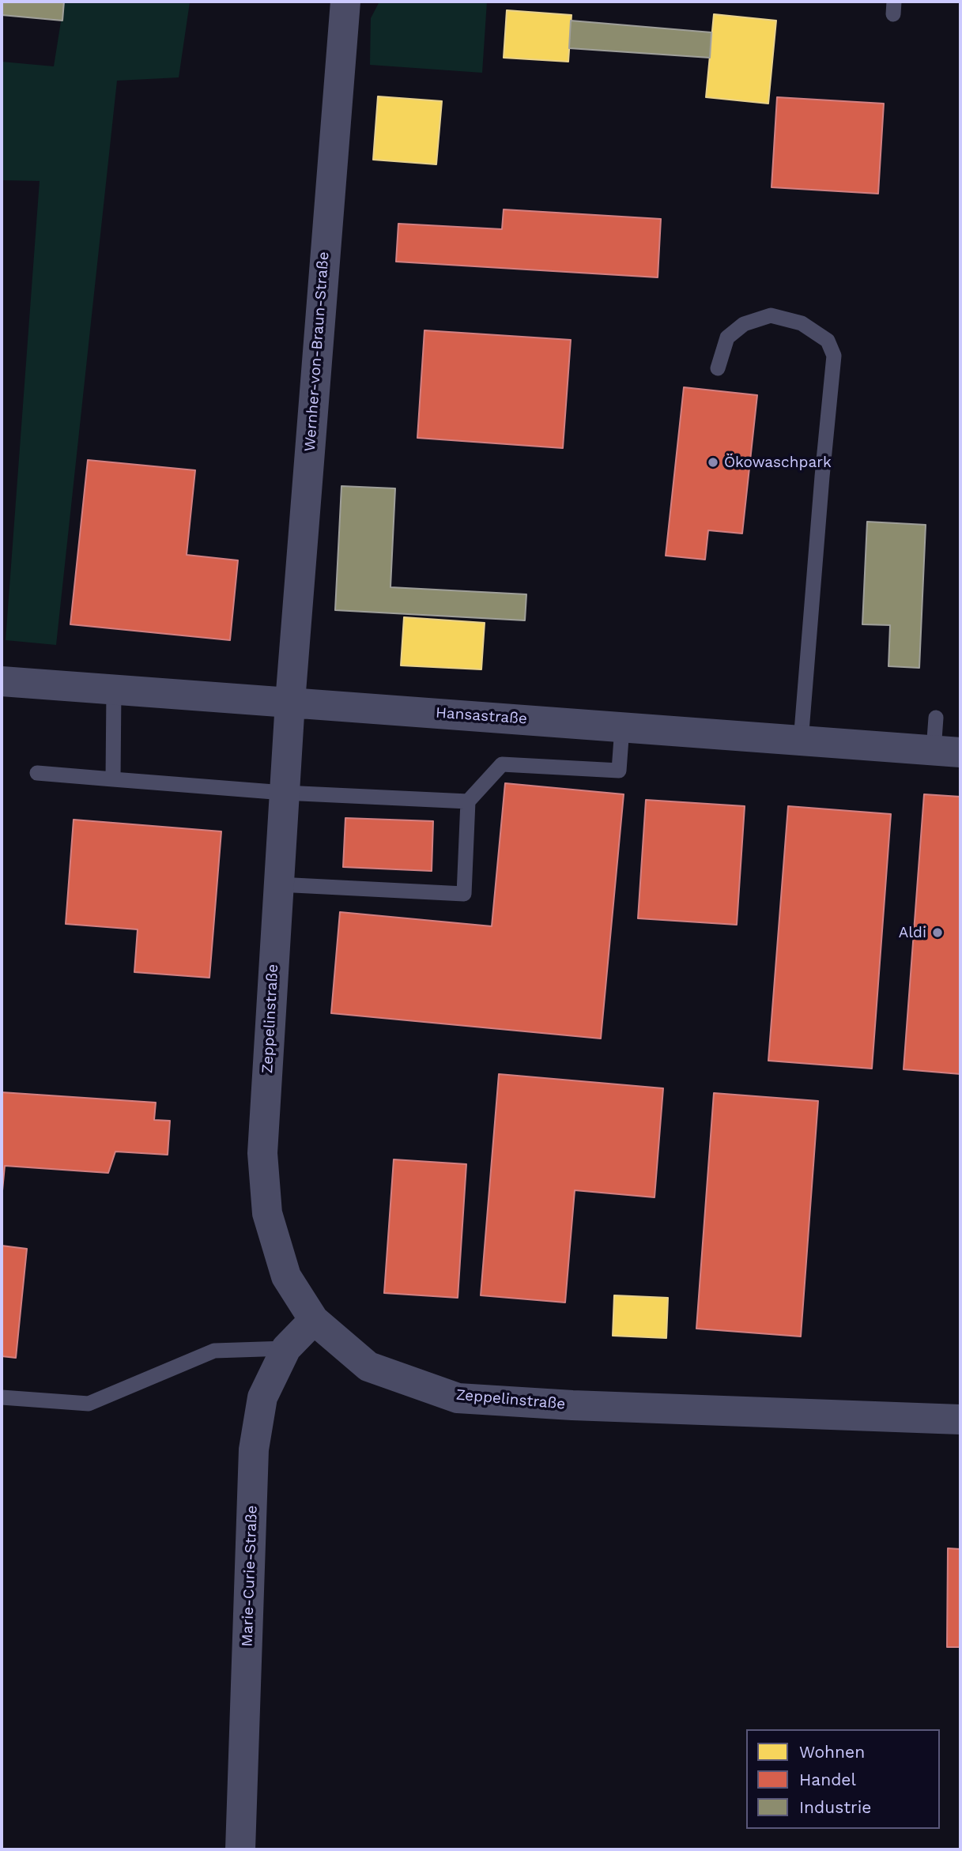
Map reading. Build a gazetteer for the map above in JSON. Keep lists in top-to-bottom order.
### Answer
{
  "streets": {
    "street": [
      "Wernher-von-Braun-Straße",
      "Hansastraße",
      "Zeppelinstraße",
      "Marie-Curie-Straße"
    ]
  },
  "crossings": [
    ["Wernher-von-Braun-Straße", "Hansastraße"],
    ["Wernher-von-Braun-Straße", "Zeppelinstraße"],
    ["Hansastraße", "Zeppelinstraße"],
    ["Zeppelinstraße", "Marie-Curie-Straße"]
  ],
  "places": ["Ökowaschpark", "Aldi"],
  "legend": ["Wohnen", "Handel", "Industrie"]
}
